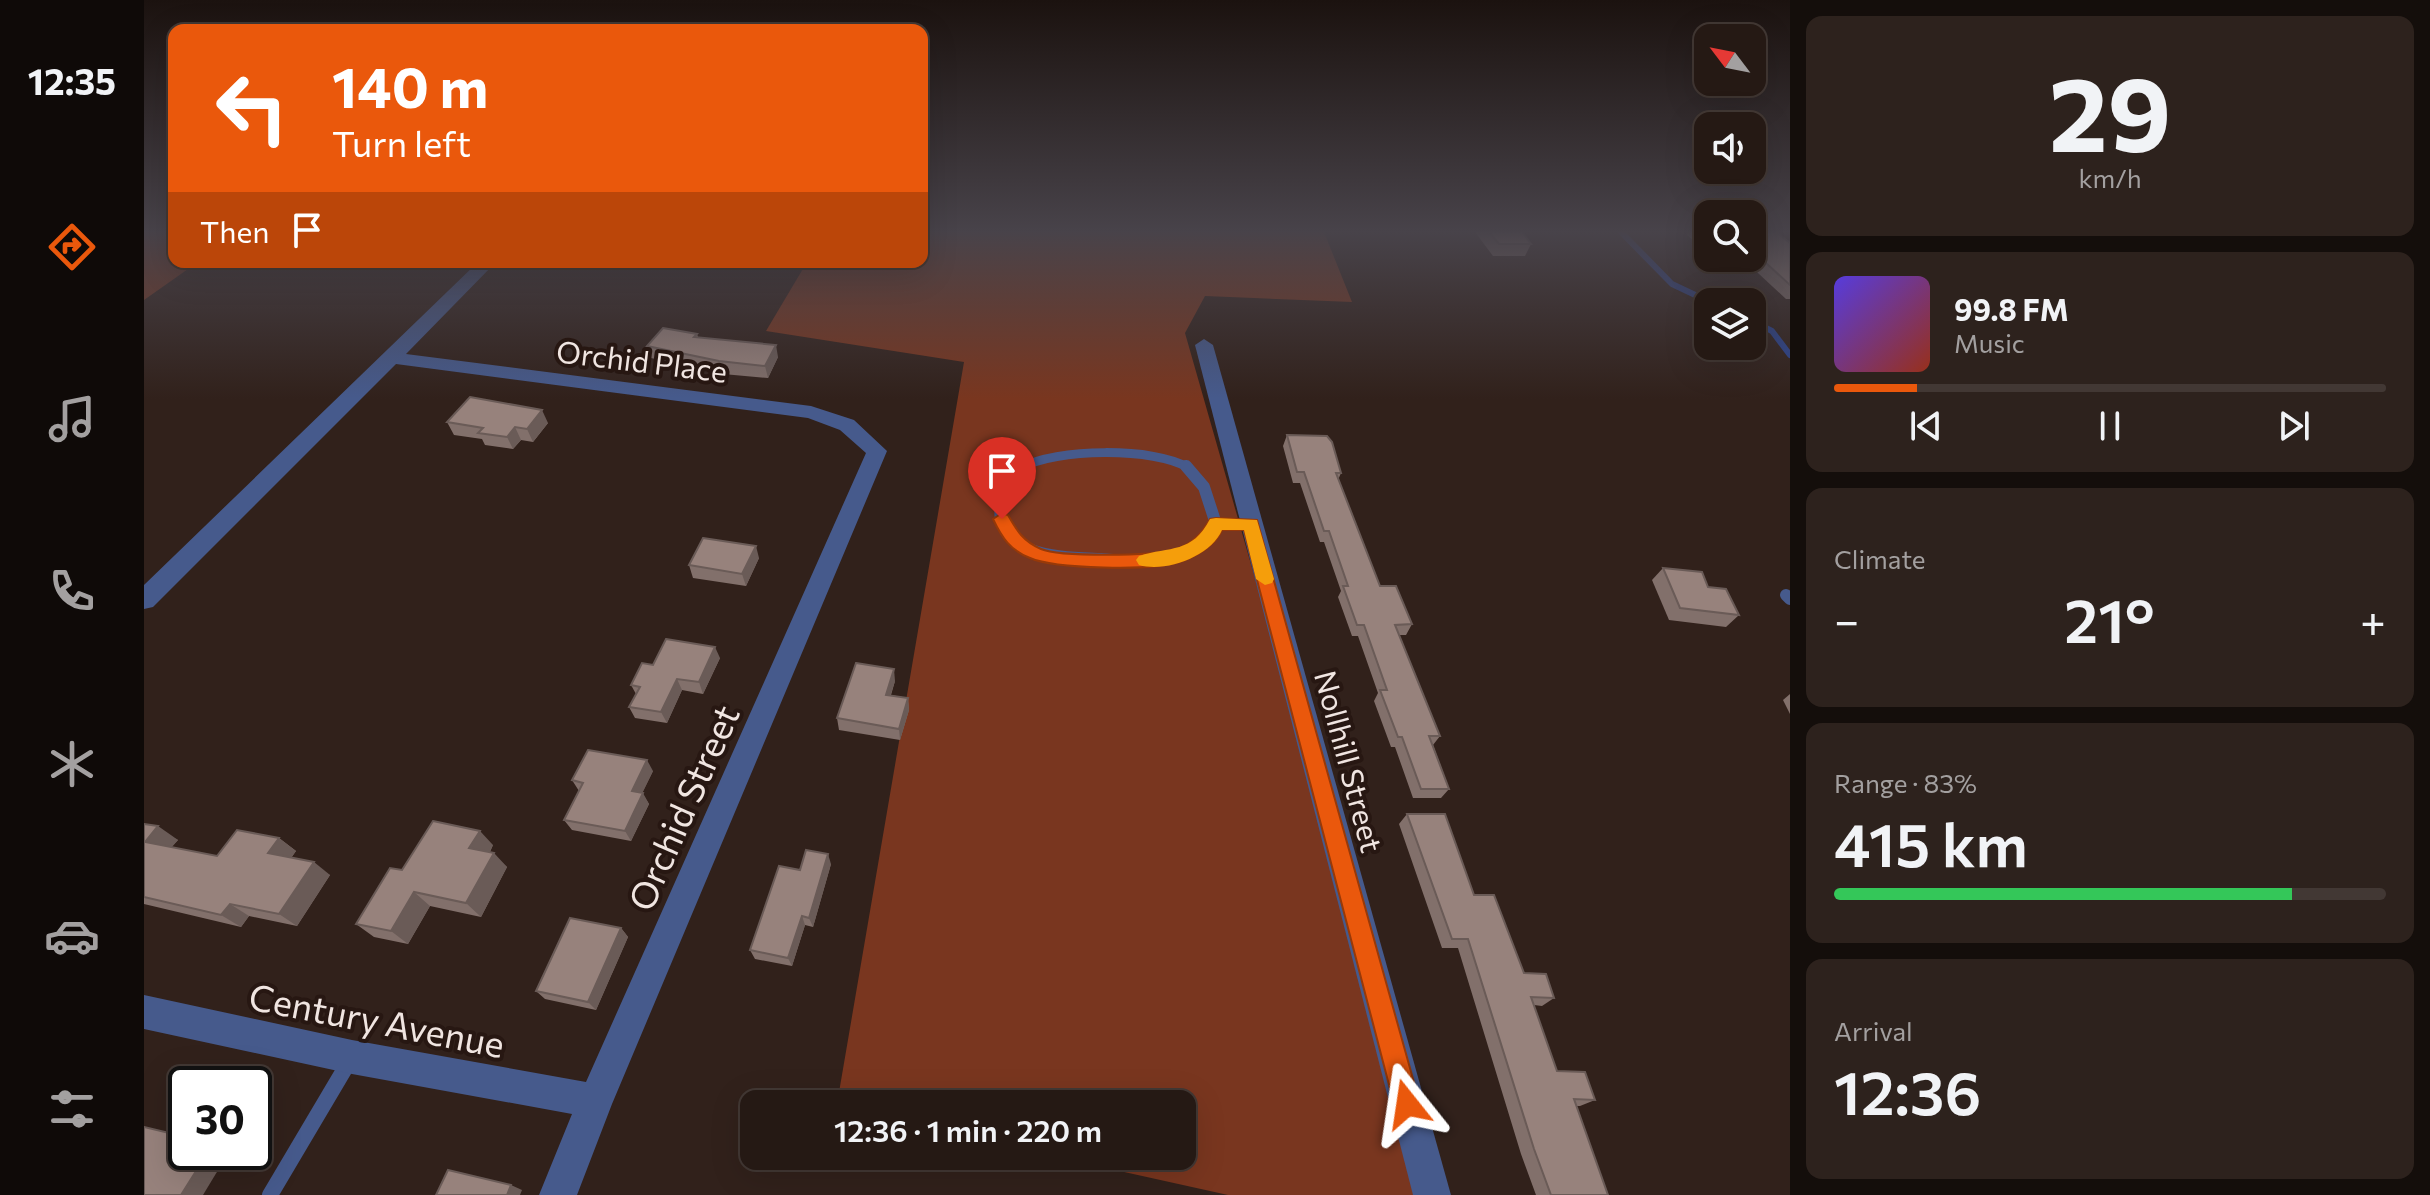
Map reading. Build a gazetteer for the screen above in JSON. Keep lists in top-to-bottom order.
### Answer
{
  "streets": {
    "street": [
      "Orchid Place",
      "Nollhill Street",
      "Orchid Street",
      "Century Avenue"
    ]
  },
  "crossings": [
    ["Orchid Place", "Orchid Street"],
    ["Orchid Street", "Century Avenue"]
  ],
  "north": "top left",
  "page": {
    "tabs": "12:35",
    "tile": [
      ["29", "km/h"],
      "Climate",
      ["Range · 83%", "415 km"],
      ["Arrival", "12:36"]
    ],
    "turn": ["140 m", "Turn left"],
    "then": "Then",
    "song": ["99.8 FM", "Music"],
    "heat": ["−", "21°", "+"],
    "limit": "30",
    "trip": "12:36 · 1 min · 220 m"
  }
}
